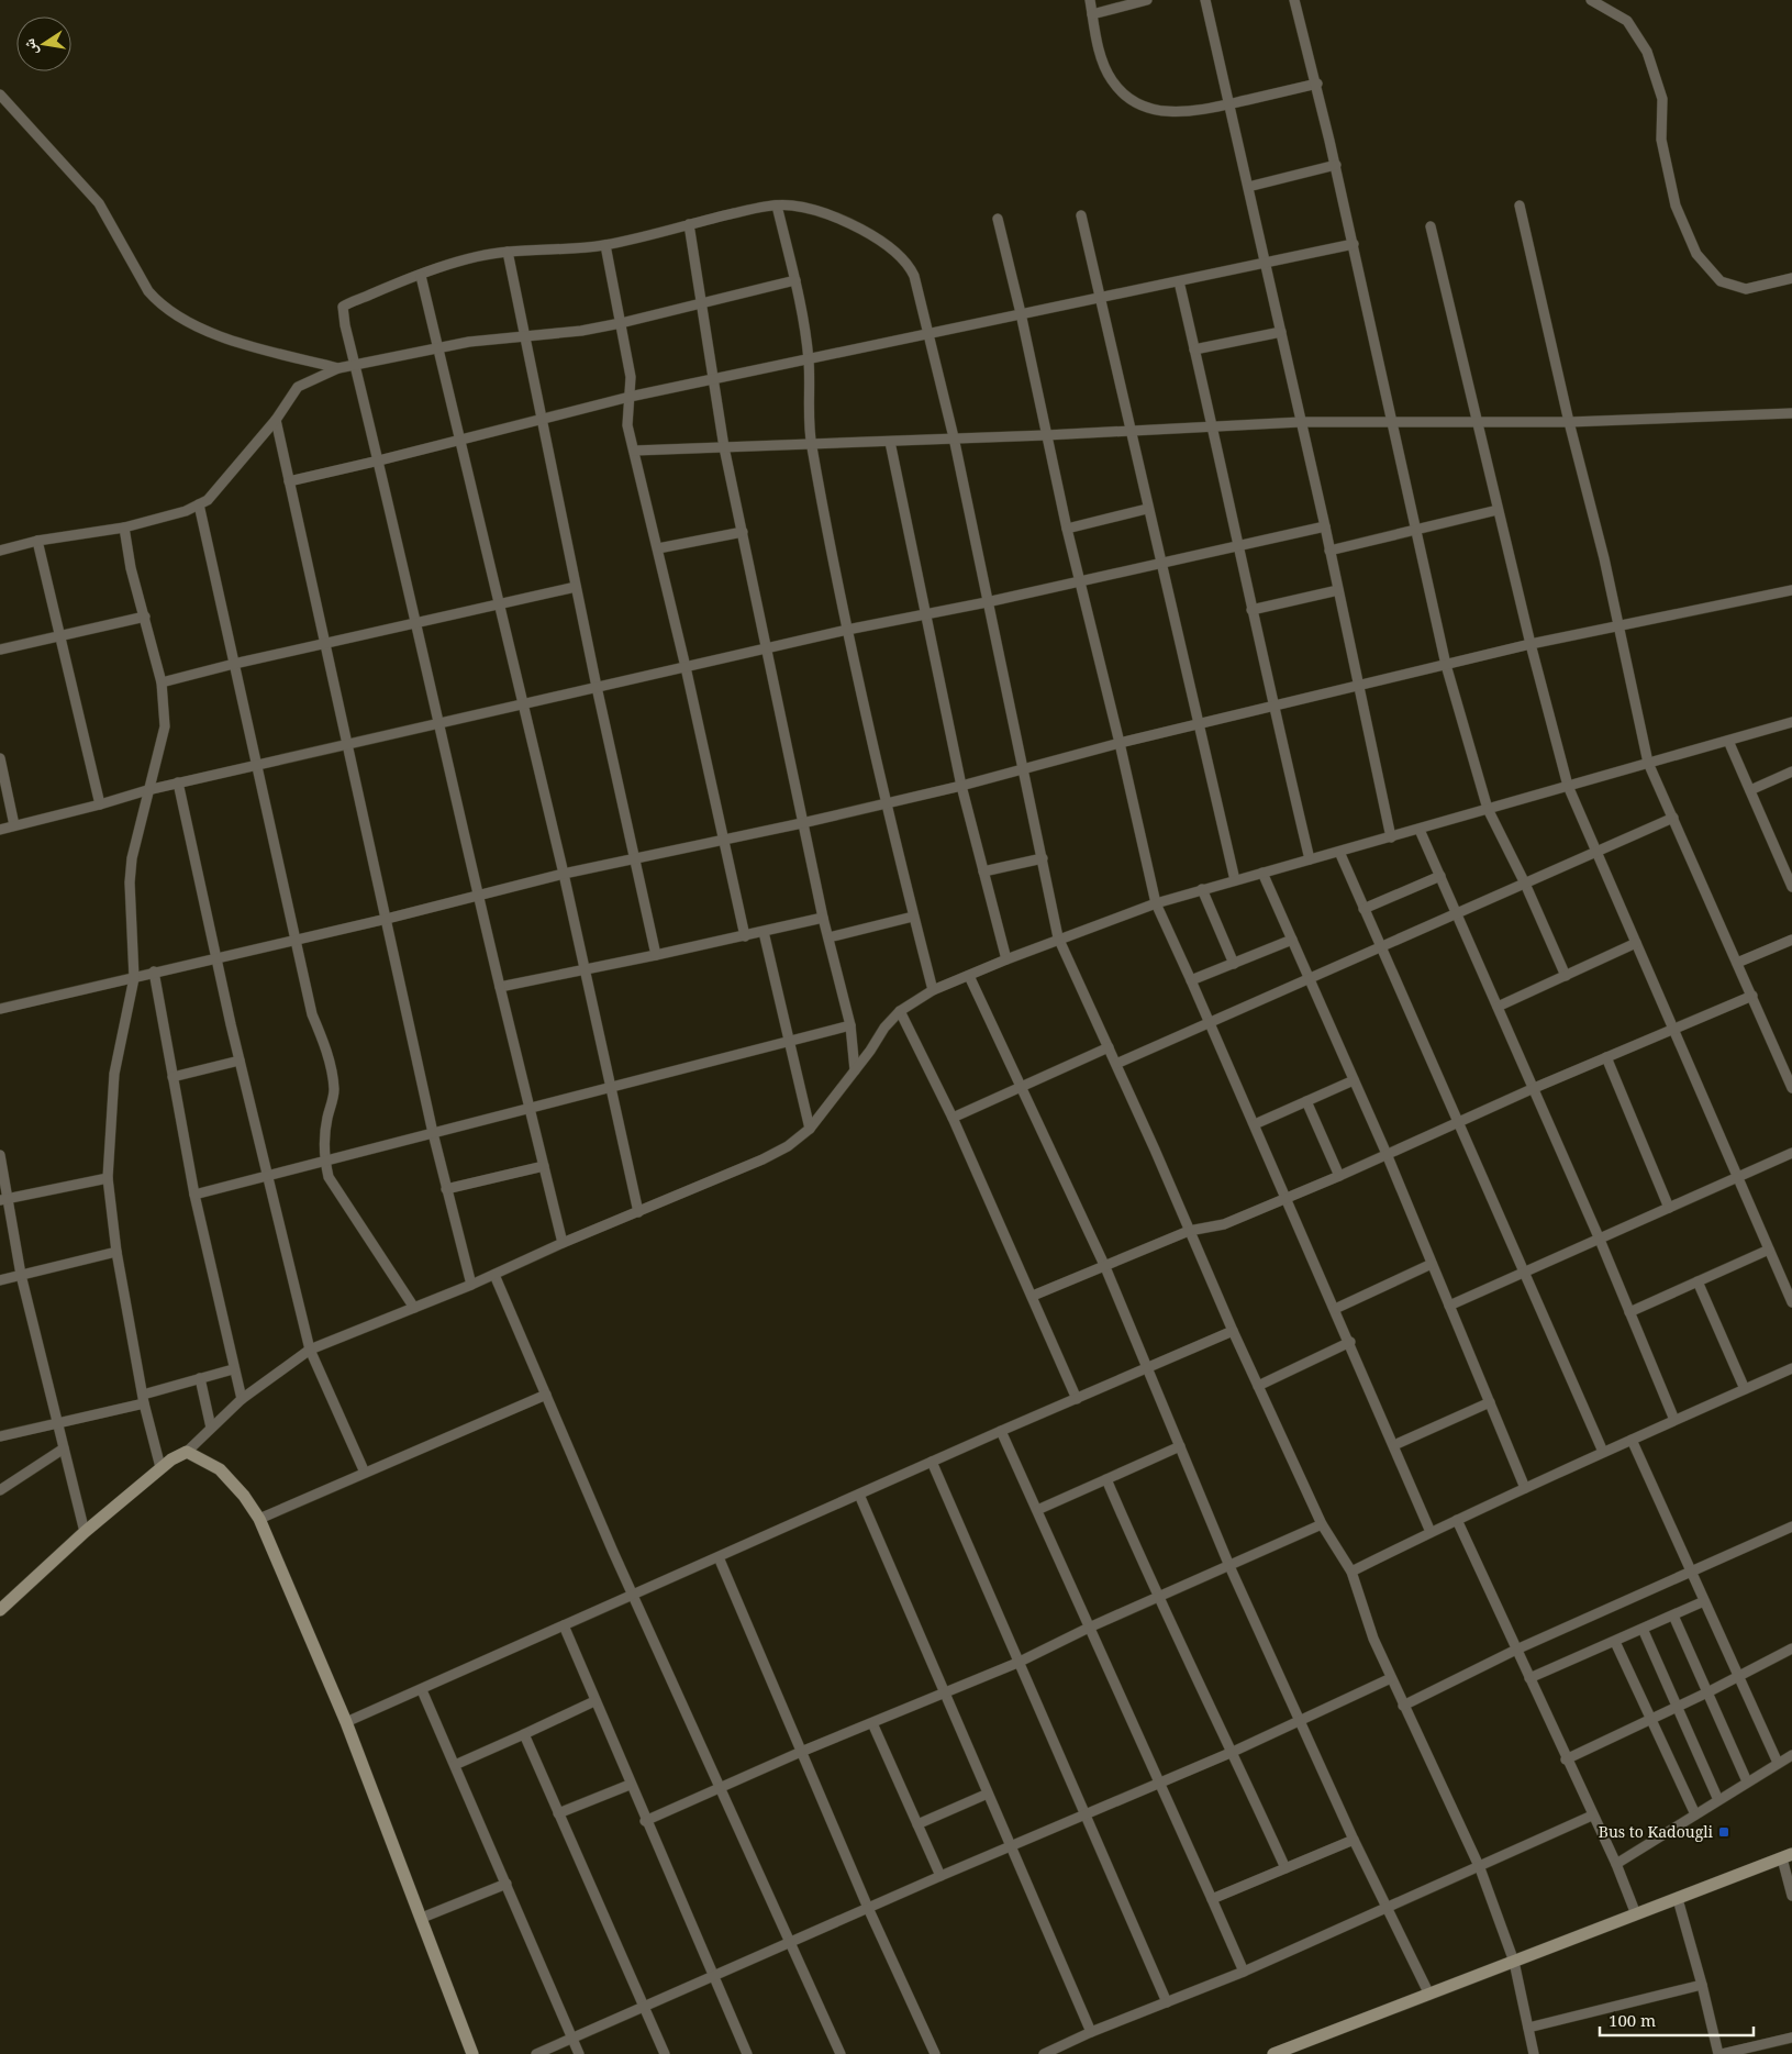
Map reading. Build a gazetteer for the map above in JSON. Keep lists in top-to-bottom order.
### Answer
{
  "places": {
    "transit": ["Bus to Kadougli"]
  },
  "scale_bar": "100 m",
  "north": "left"
}
